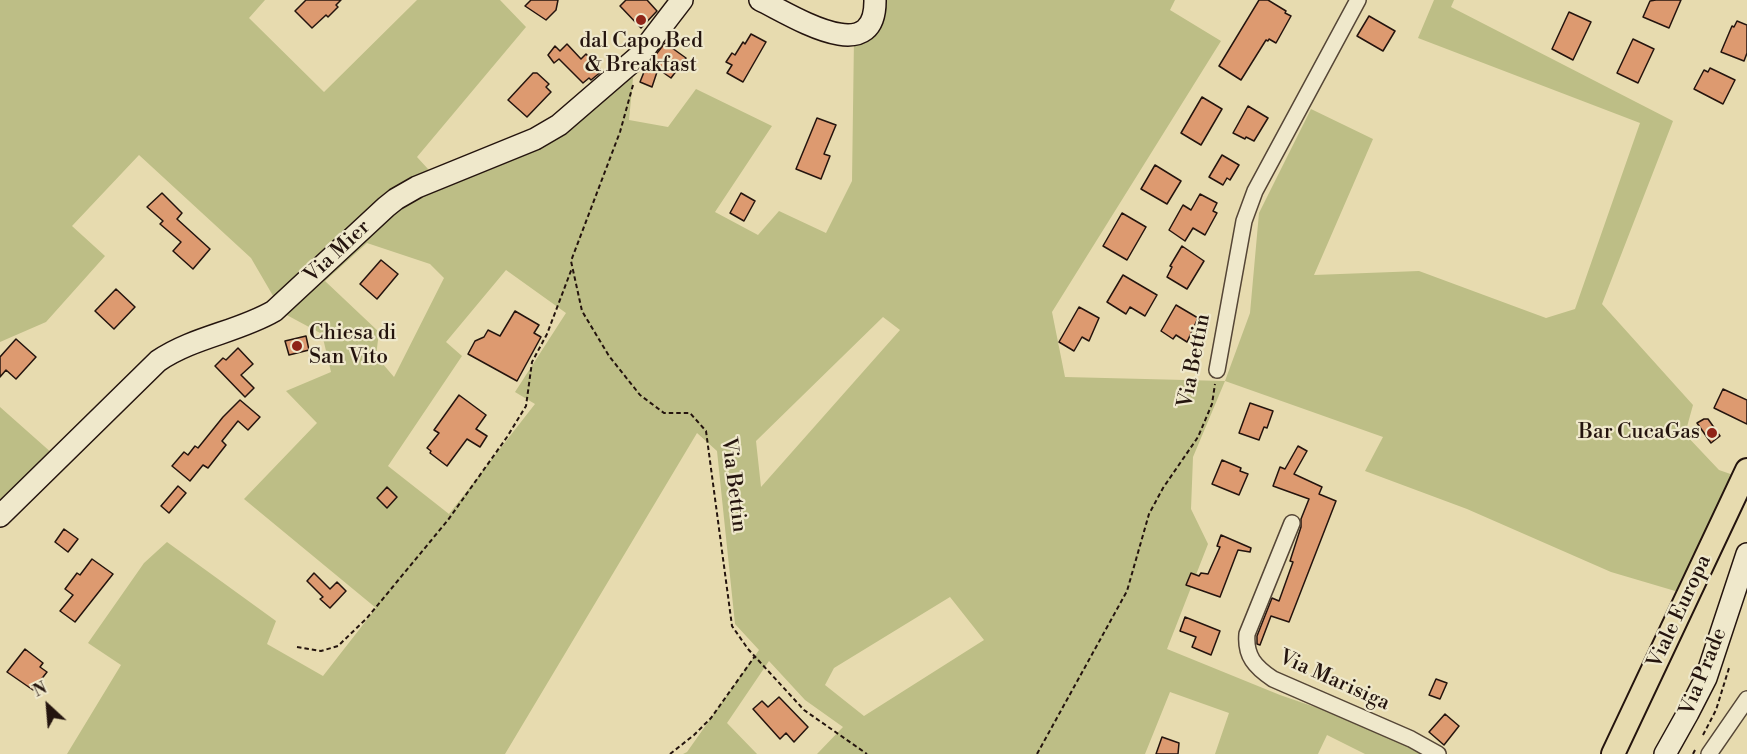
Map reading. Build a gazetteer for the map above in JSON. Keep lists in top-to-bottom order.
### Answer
{
  "streets": {
    "main road": ["Viale Europa"],
    "street": [
      "Via Mier",
      "Via Bettin",
      "Via Prade",
      "Via Marisiga"
    ]
  },
  "crossings": [
    ["Via Mier", "Via Bettin"]
  ],
  "places": ["dal Capo Bed & Breakfast", "Chiesa di San Vito", "Bar CucaGas"],
  "north": "top left"
}
